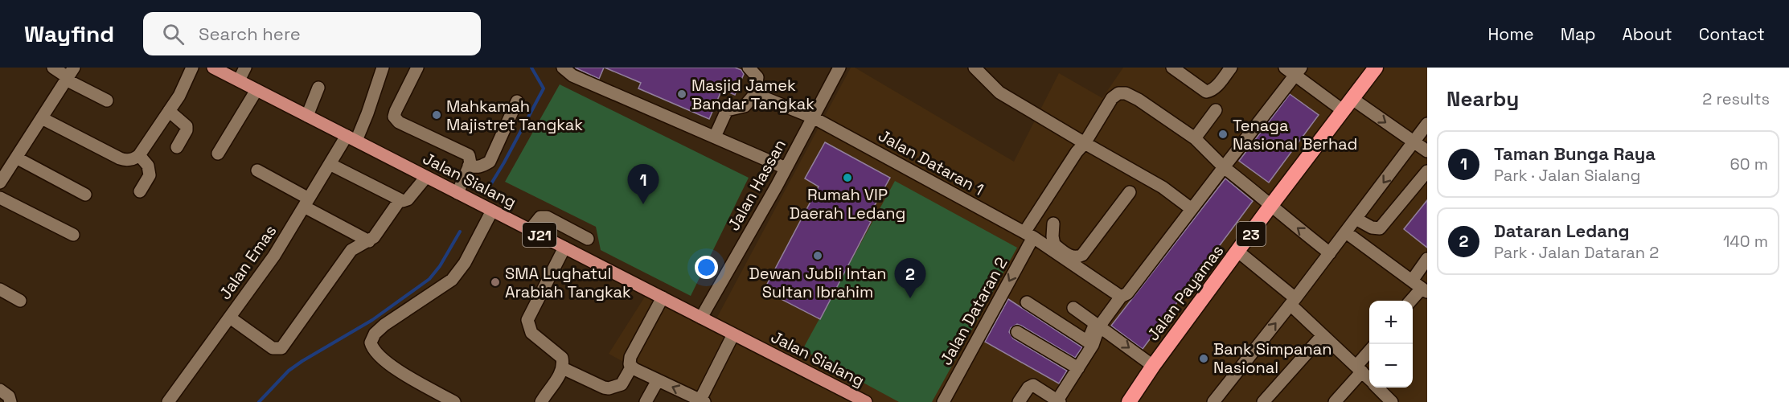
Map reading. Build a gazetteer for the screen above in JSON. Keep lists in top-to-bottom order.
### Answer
{
  "streets": {
    "highway": ["23", "Jalan Payamas"],
    "main road": ["Jalan Sialang", "J21"],
    "street": [
      "Jalan Dataran 1",
      "Jalan Hassan",
      "Jalan Emas",
      "Jalan Dataran 2"
    ]
  },
  "crossings": [
    ["Jalan Dataran 1", "Jalan Hassan"],
    ["Jalan Dataran 1", "Jalan Dataran 2"],
    ["Jalan Sialang", "Jalan Hassan"],
    ["Jalan Sialang", "Jalan Emas"]
  ],
  "places": [
    "Masjid Jamek Bandar Tangkak",
    "Mahkamah Majistret Tangkak",
    "Tenaga Nasional Berhad",
    "Rumah VIP Daerah Ledang",
    "Dewan Jubli Intan Sultan Ibrahim",
    "SMA Lughatul Arabiah Tangkak",
    "Bank Simpanan Nasional"
  ],
  "page": {
    "header": "Wayfind",
    "search": "Search here",
    "nav": [
      "Home",
      "Map",
      "About",
      "Contact"
    ],
    "heading": ["Nearby", "2 results"],
    "list": [
      {
        "mark": "1",
        "name": "Taman Bunga Raya",
        "note": "Park · Jalan Sialang",
        "value": "60 m"
      },
      {
        "mark": "2",
        "name": "Dataran Ledang",
        "note": "Park · Jalan Dataran 2",
        "value": "140 m"
      }
    ],
    "pins": ["1", "2"],
    "map_buttons": ["+", "−"]
  }
}
